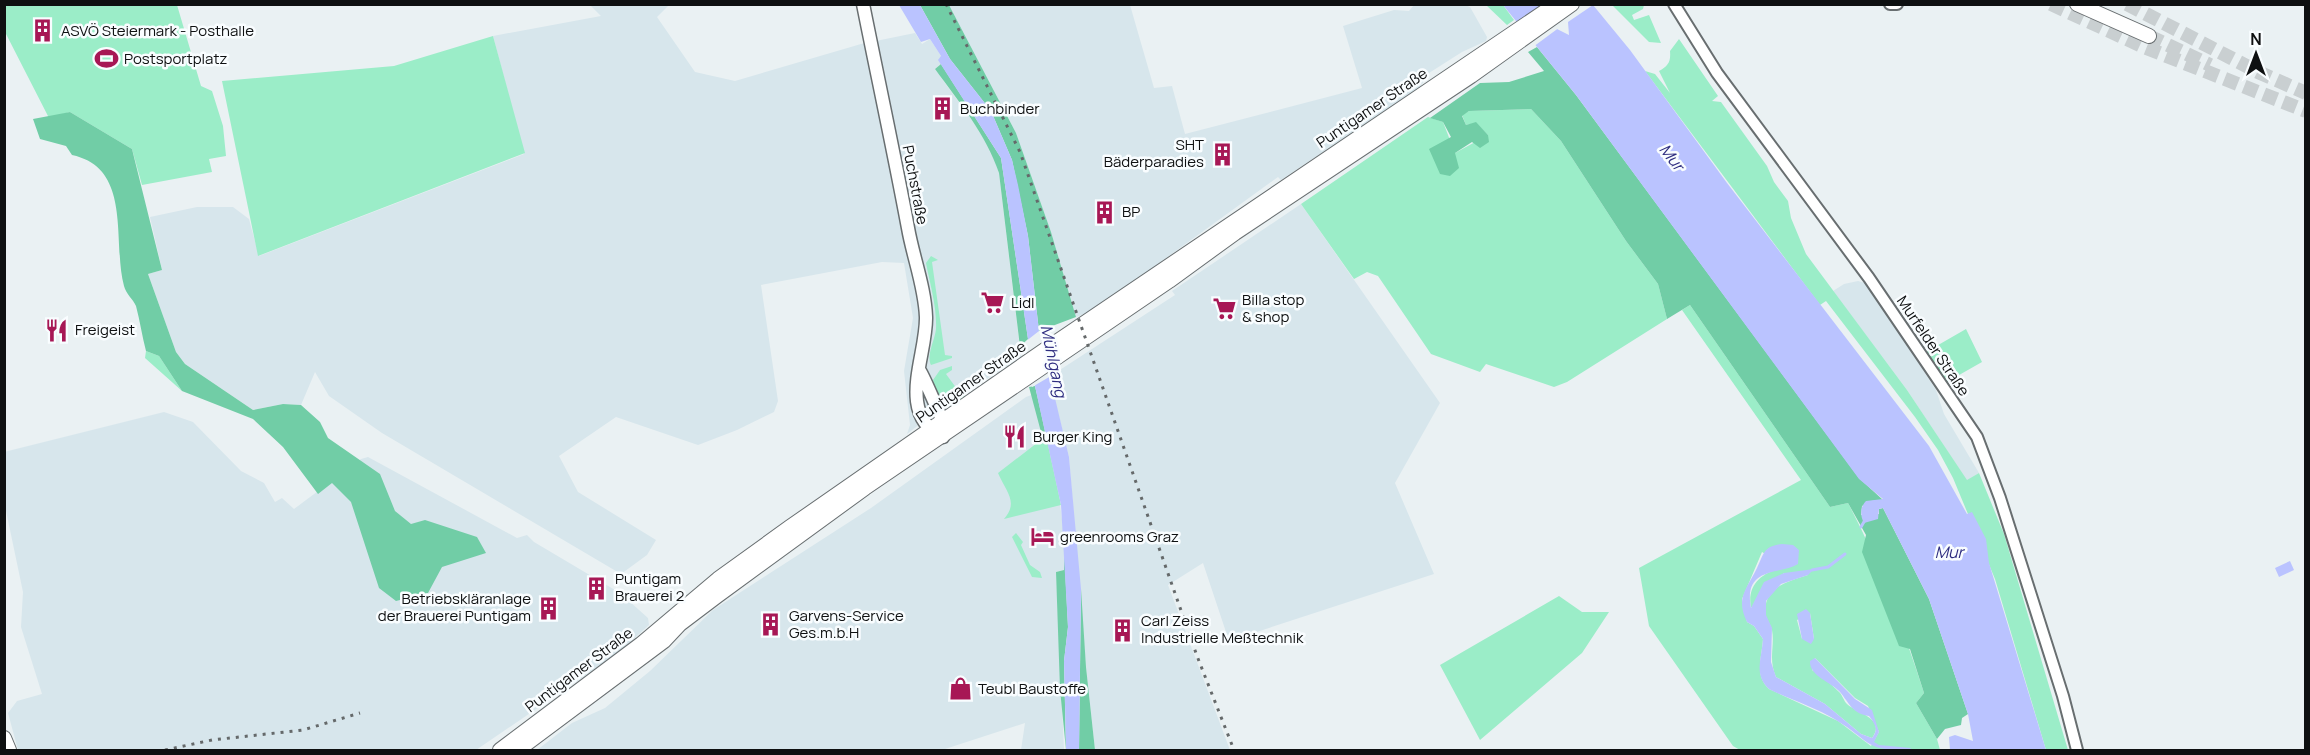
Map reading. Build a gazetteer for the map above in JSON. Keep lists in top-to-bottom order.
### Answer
{
  "streets": {
    "main road": ["Puntigamer Straße", "Puchstraße"],
    "street": ["Murfelder Straße"]
  },
  "crossings": [
    ["Puntigamer Straße", "Puchstraße"]
  ],
  "water": ["Mur", "Mühlgang"],
  "places": {
    "building": [
      "ASVÖ Steiermark - Posthalle",
      "Buchbinder",
      "SHT Bäderparadies",
      "BP",
      "Puntigam Brauerei 2",
      "Betriebskläranlage der Brauerei Puntigam",
      "Garvens-Service Ges.m.b.H",
      "Carl Zeiss Industrielle Meßtechnik"
    ],
    "sports": ["Postsportplatz"],
    "supermarket": ["Lidl", "Billa stop & shop"],
    "restaurant": ["Freigeist", "Burger King"],
    "hotel": ["greenrooms Graz"],
    "shop": ["Teubl Baustoffe"]
  },
  "north": "top"
}
